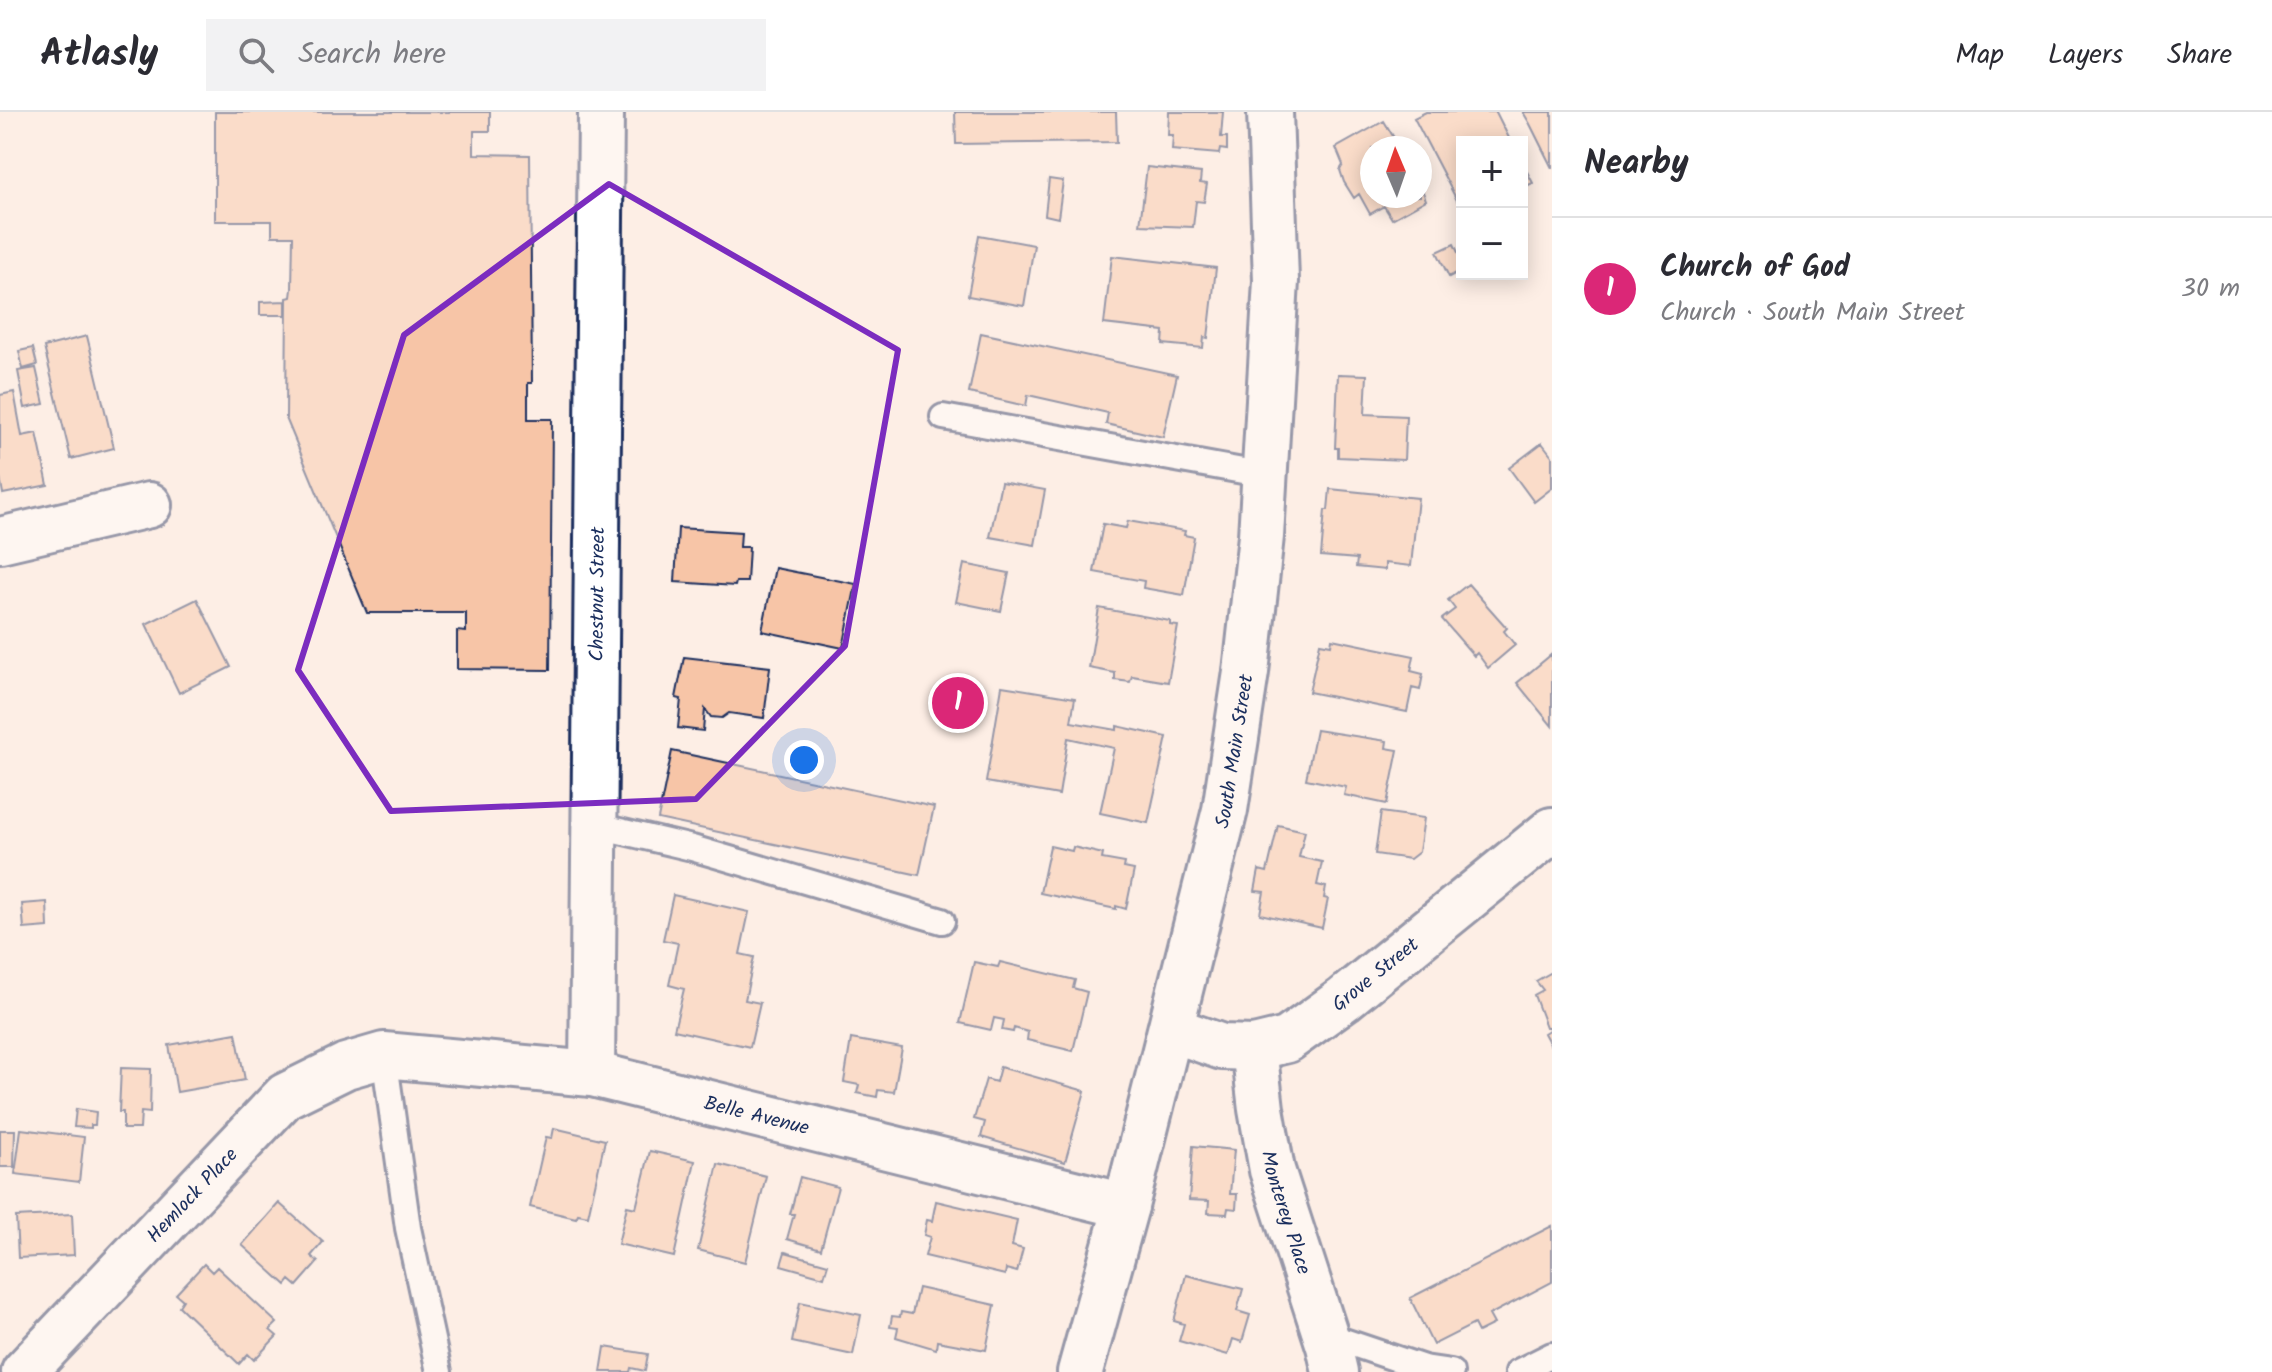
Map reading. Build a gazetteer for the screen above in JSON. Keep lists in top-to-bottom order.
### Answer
{
  "streets": {
    "street": [
      "Chestnut Street",
      "South Main Street",
      "Grove Street",
      "Belle Avenue",
      "Hemlock Place",
      "Monterey Place"
    ]
  },
  "crossings": [
    ["Chestnut Street", "Belle Avenue"],
    ["South Main Street", "Grove Street"],
    ["South Main Street", "Belle Avenue"],
    ["Grove Street", "Monterey Place"],
    ["Belle Avenue", "Hemlock Place"]
  ],
  "north": "top",
  "page": {
    "header": "Atlasly",
    "search": "Search here",
    "nav": ["Map", "Layers", "Share"],
    "heading": "Nearby",
    "map_buttons": ["+", "−"],
    "list": [
      {
        "mark": "1",
        "name": "Church of God",
        "note": "Church · South Main Street",
        "value": "30 m"
      }
    ],
    "pins": "1"
  }
}
